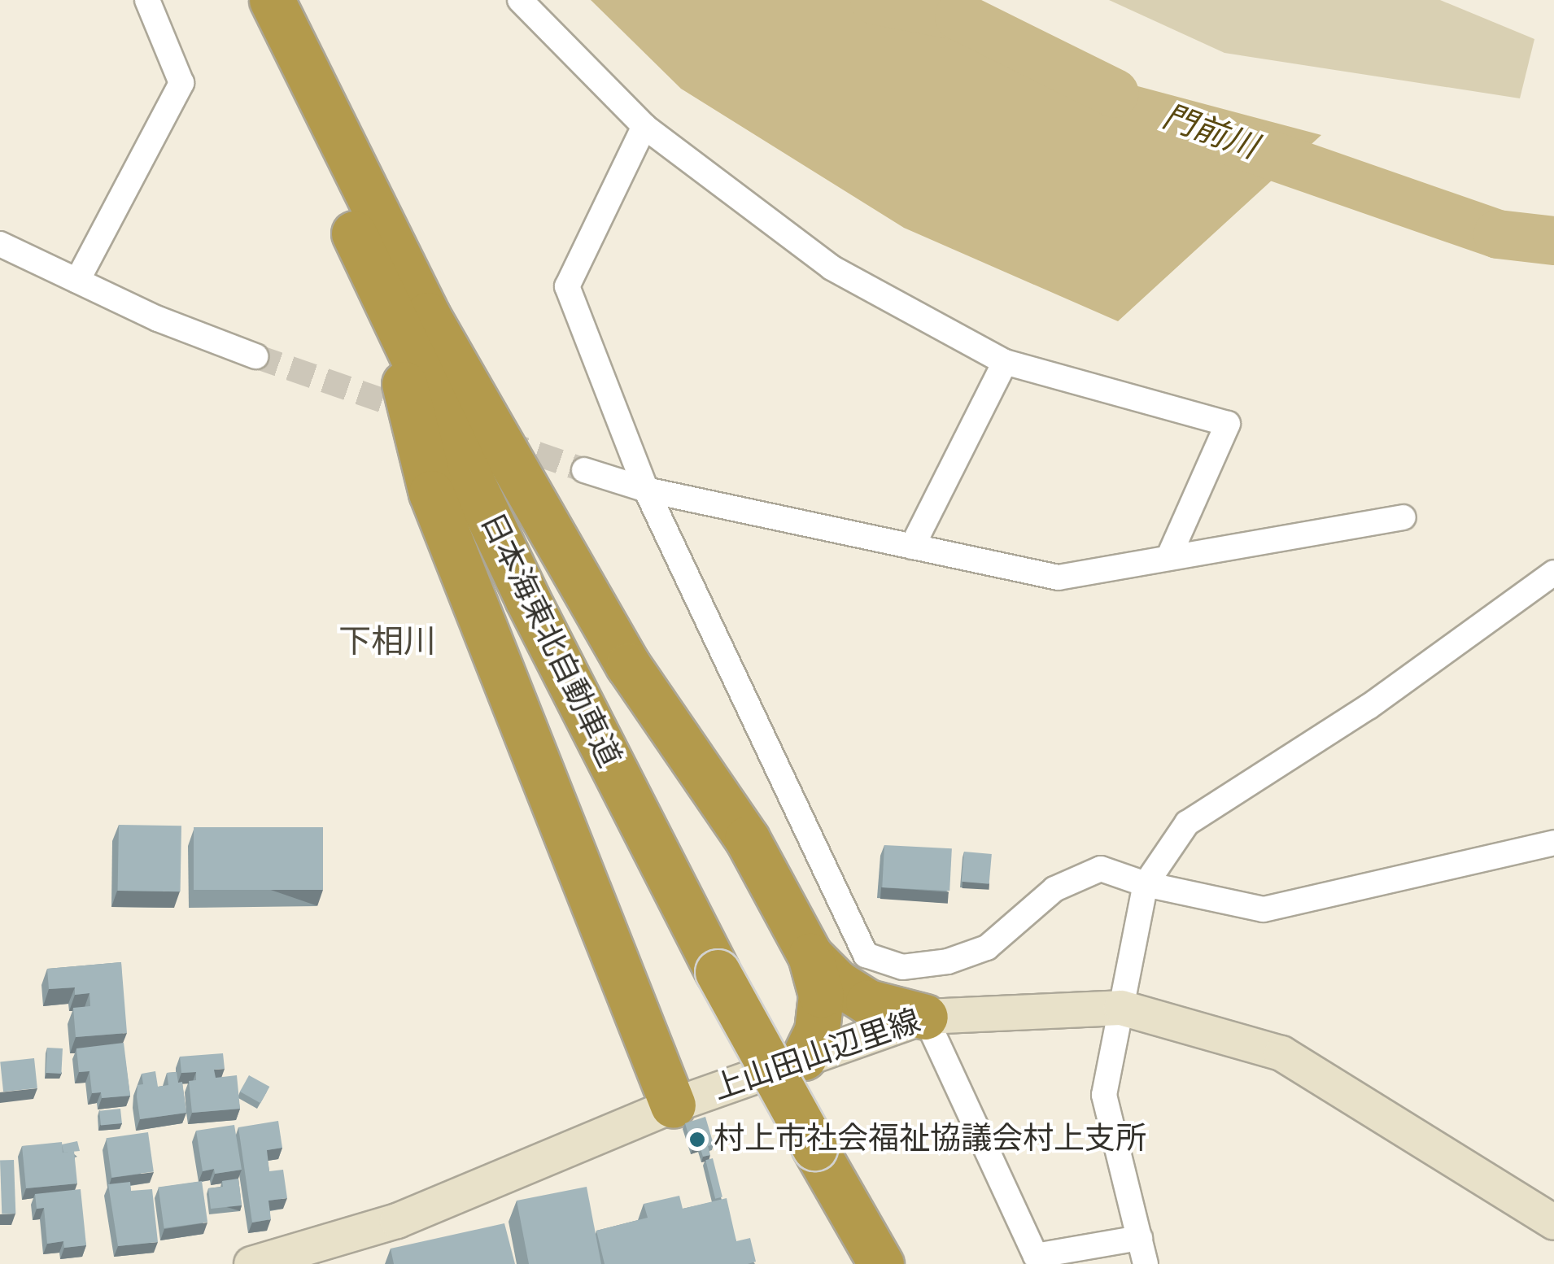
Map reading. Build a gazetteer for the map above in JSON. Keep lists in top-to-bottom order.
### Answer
{
  "streets": {
    "highway": ["日本海東北自動車道"],
    "main road": ["上山田山辺里線"]
  },
  "districts": ["下相川"],
  "water": ["門前川"],
  "places": ["村上市社会福祉協議会村上支所"]
}
